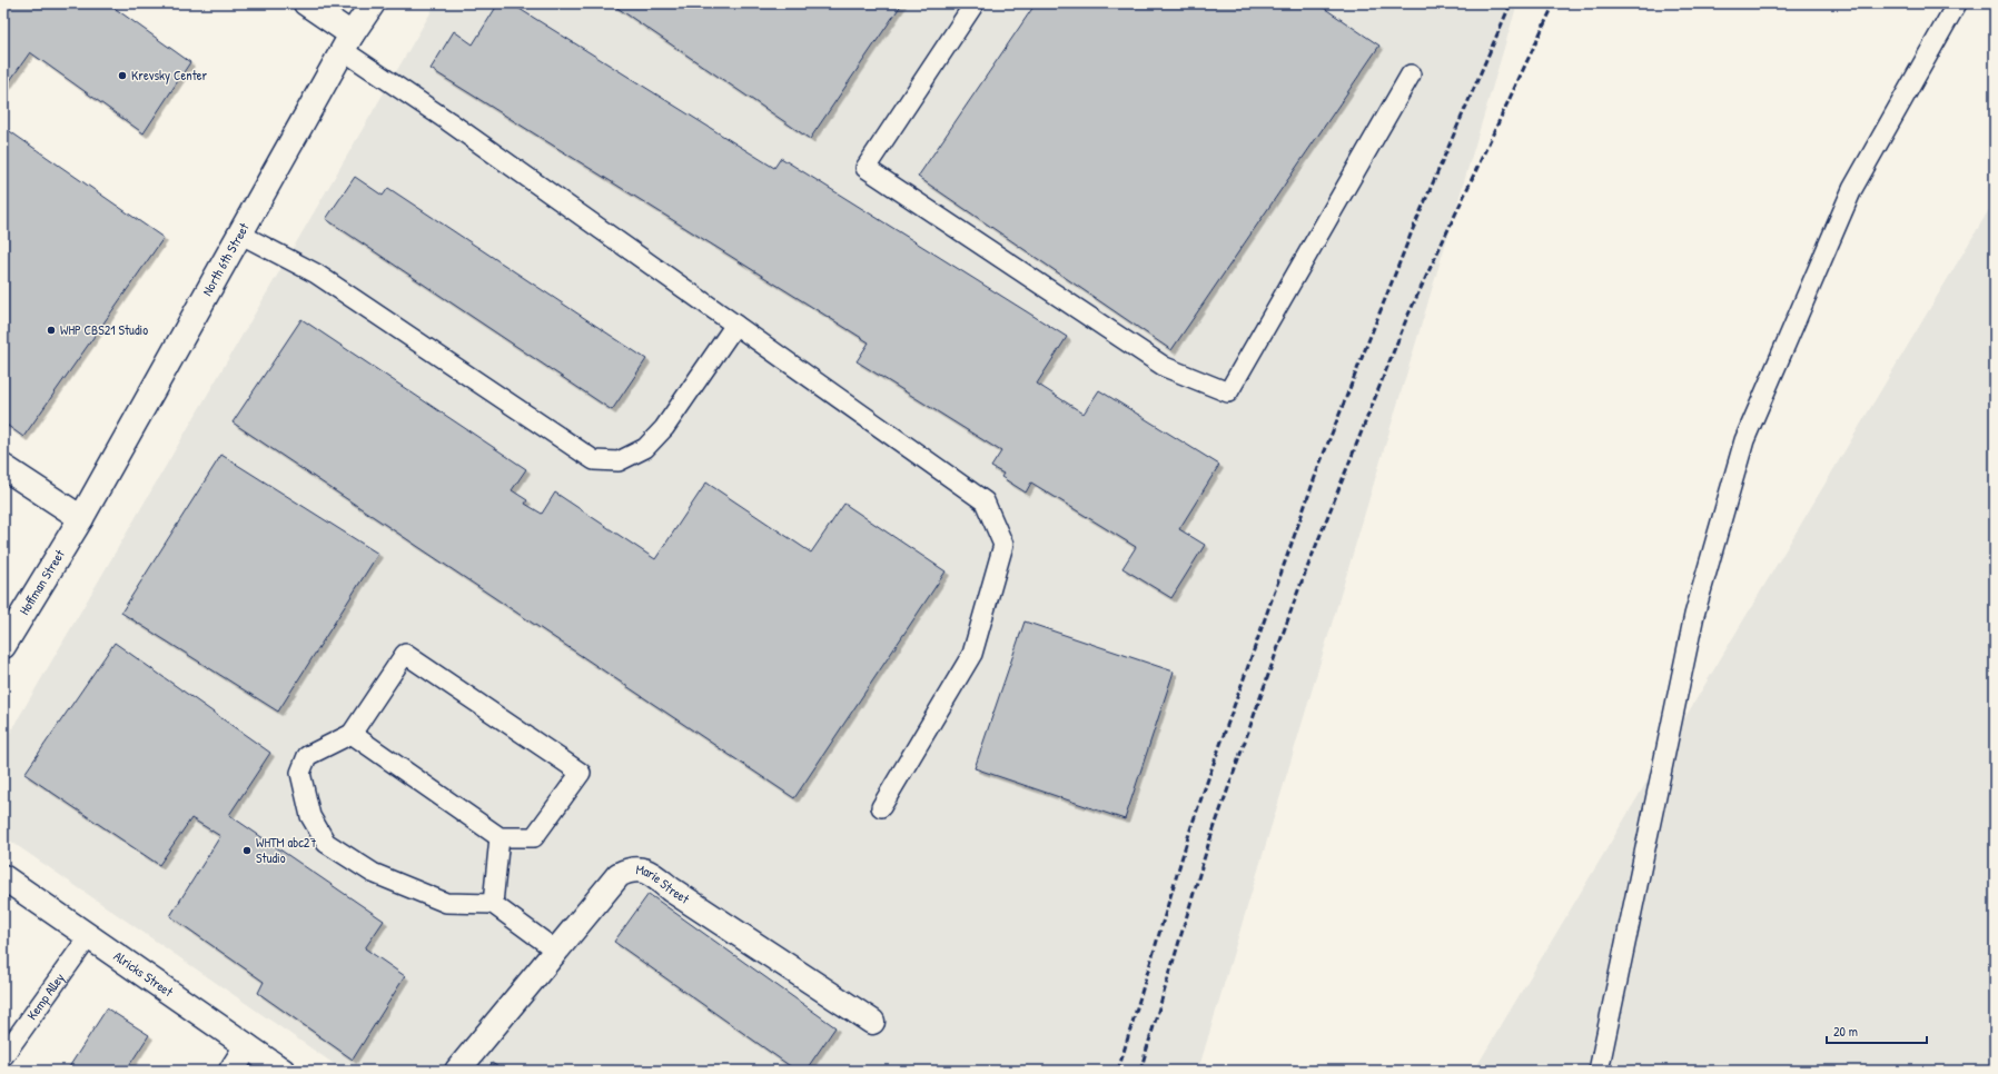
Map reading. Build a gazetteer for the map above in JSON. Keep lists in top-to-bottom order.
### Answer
{
  "streets": {
    "street": [
      "North 6th Street",
      "Hoffman Street",
      "Marie Street",
      "Alricks Street"
    ],
    "lane": ["Kemp Alley"]
  },
  "crossings": [
    ["North 6th Street", "Hoffman Street"],
    ["Alricks Street", "Kemp Alley"]
  ],
  "places": ["Krevsky Center", "WHP CBS21 Studio", "WHTM abc27 Studio"],
  "scale_bar": "20 m"
}
